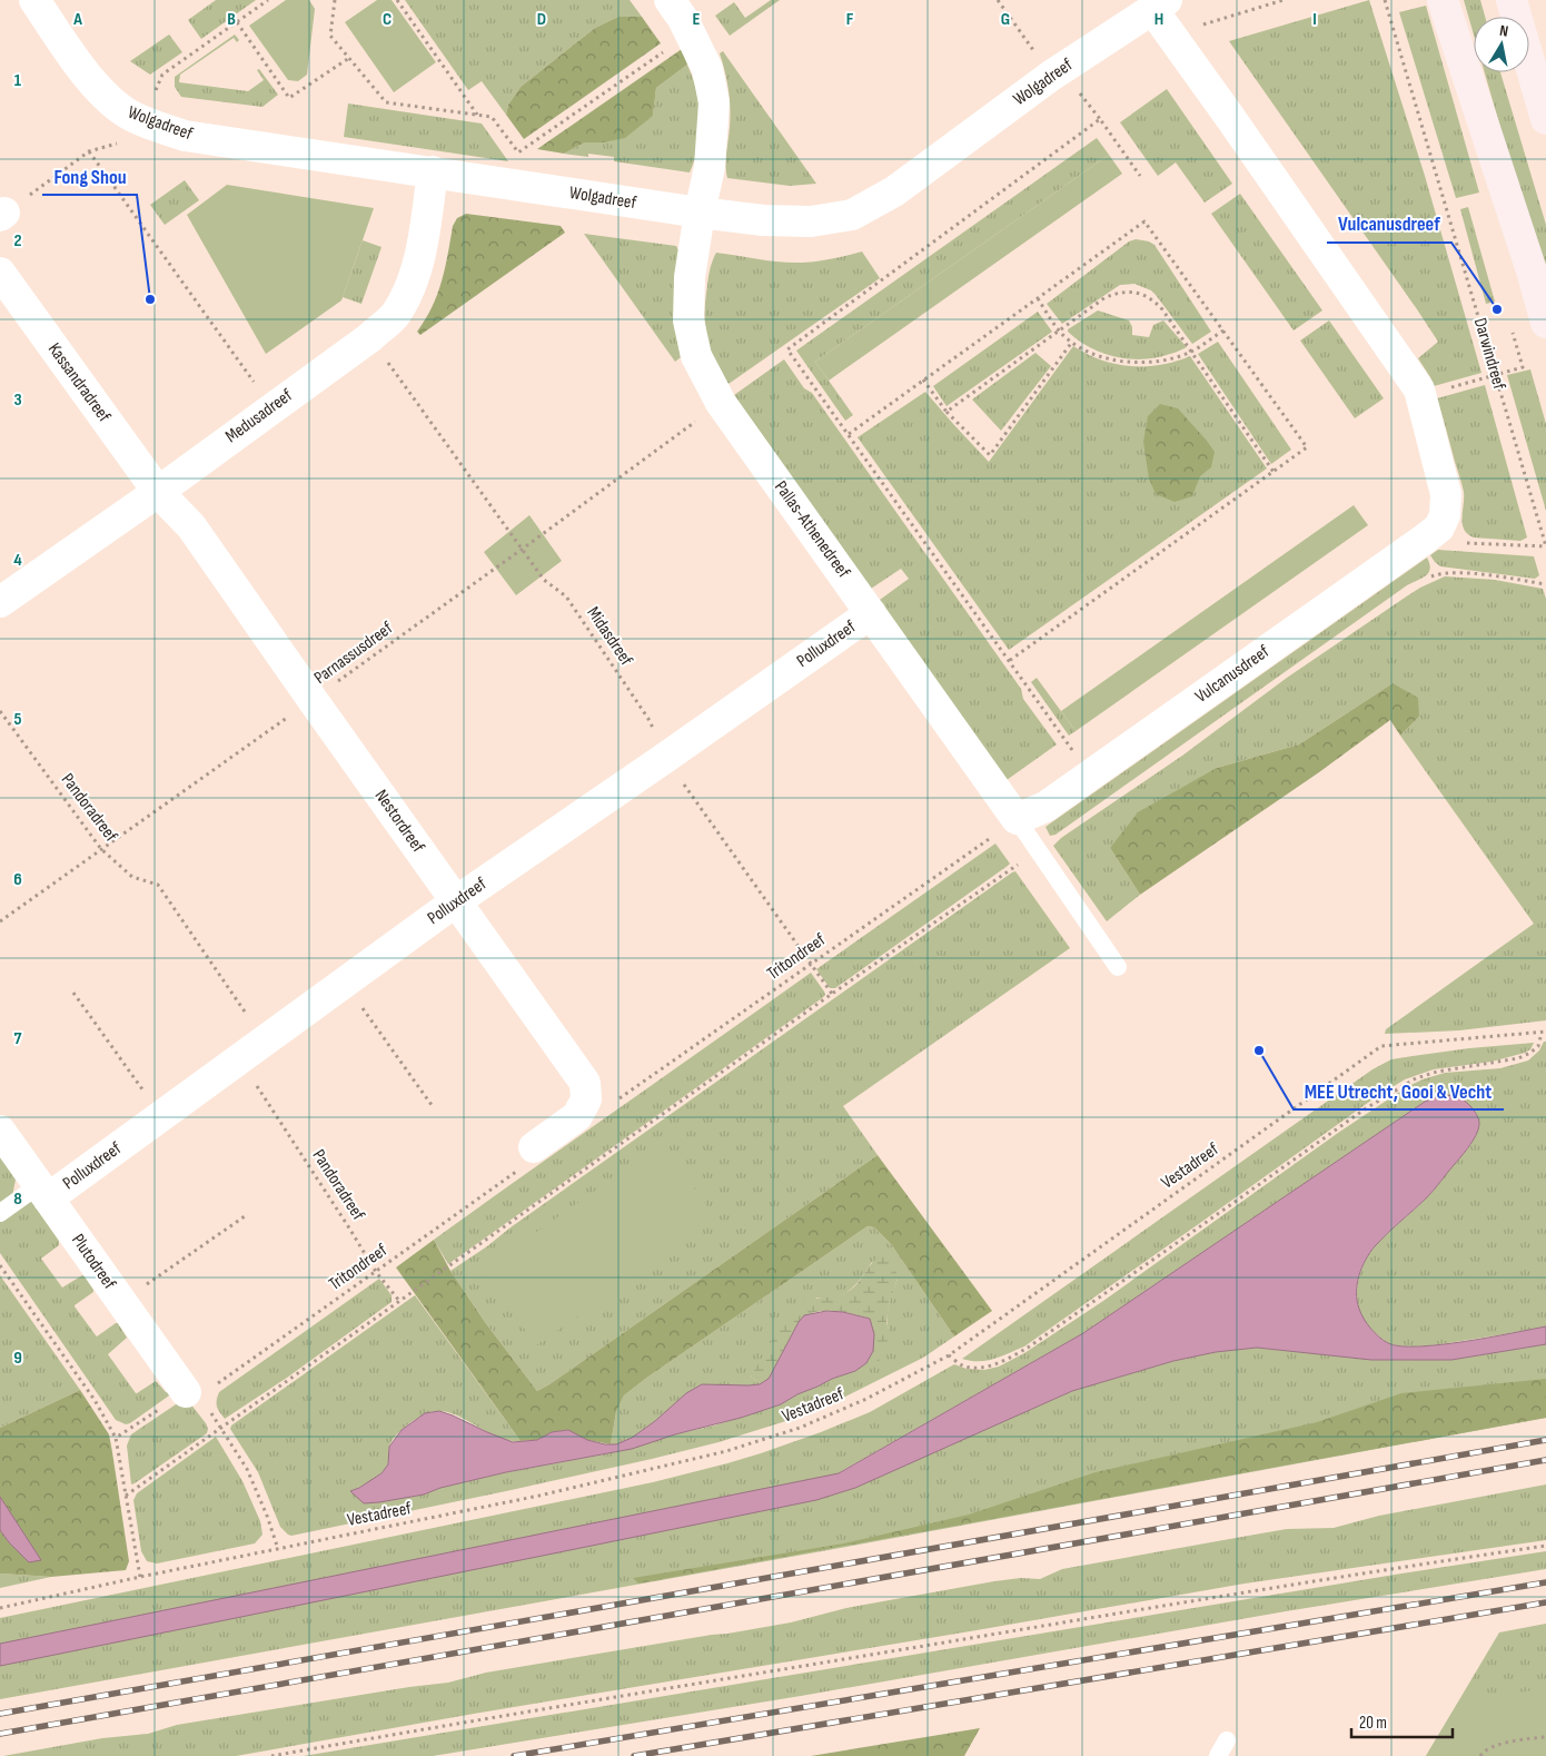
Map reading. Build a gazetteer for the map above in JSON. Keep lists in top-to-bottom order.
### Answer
{
  "streets": {
    "street": [
      "Wolgadreef",
      "Kassandradreef",
      "Medusadreef",
      "Pallas-Athenedreef",
      "Polluxdreef",
      "Vulcanusdreef",
      "Nestordreef",
      "Plutodreef"
    ],
    "path": [
      "Darwindreef",
      "Midasdreef",
      "Parnassusdreef",
      "Pandoradreef",
      "Tritondreef",
      "Vestadreef"
    ]
  },
  "crossings": [
    ["Wolgadreef", "Medusadreef"],
    ["Wolgadreef", "Pallas-Athenedreef"],
    ["Kassandradreef", "Medusadreef"],
    ["Kassandradreef", "Nestordreef"],
    ["Medusadreef", "Midasdreef"],
    ["Medusadreef", "Nestordreef"],
    ["Pallas-Athenedreef", "Polluxdreef"],
    ["Pallas-Athenedreef", "Parnassusdreef"],
    ["Pallas-Athenedreef", "Vulcanusdreef"],
    ["Pallas-Athenedreef", "Tritondreef"],
    ["Midasdreef", "Polluxdreef"],
    ["Midasdreef", "Parnassusdreef"],
    ["Midasdreef", "Tritondreef"],
    ["Polluxdreef", "Pandoradreef"],
    ["Polluxdreef", "Nestordreef"],
    ["Polluxdreef", "Plutodreef"],
    ["Parnassusdreef", "Pandoradreef"],
    ["Parnassusdreef", "Nestordreef"],
    ["Vulcanusdreef", "Tritondreef"],
    ["Pandoradreef", "Tritondreef"],
    ["Nestordreef", "Tritondreef"],
    ["Tritondreef", "Plutodreef"]
  ],
  "places": ["Fong Shou", "Vulcanusdreef", "MEE Utrecht, Gooi & Vecht"],
  "scale_bar": "20 m",
  "north": "top",
  "grid": {
    "columns": [
      "A",
      "B",
      "C",
      "D",
      "E",
      "F",
      "G",
      "H",
      "I"
    ],
    "rows": [
      "1",
      "2",
      "3",
      "4",
      "5",
      "6",
      "7",
      "8",
      "9"
    ]
  }
}
